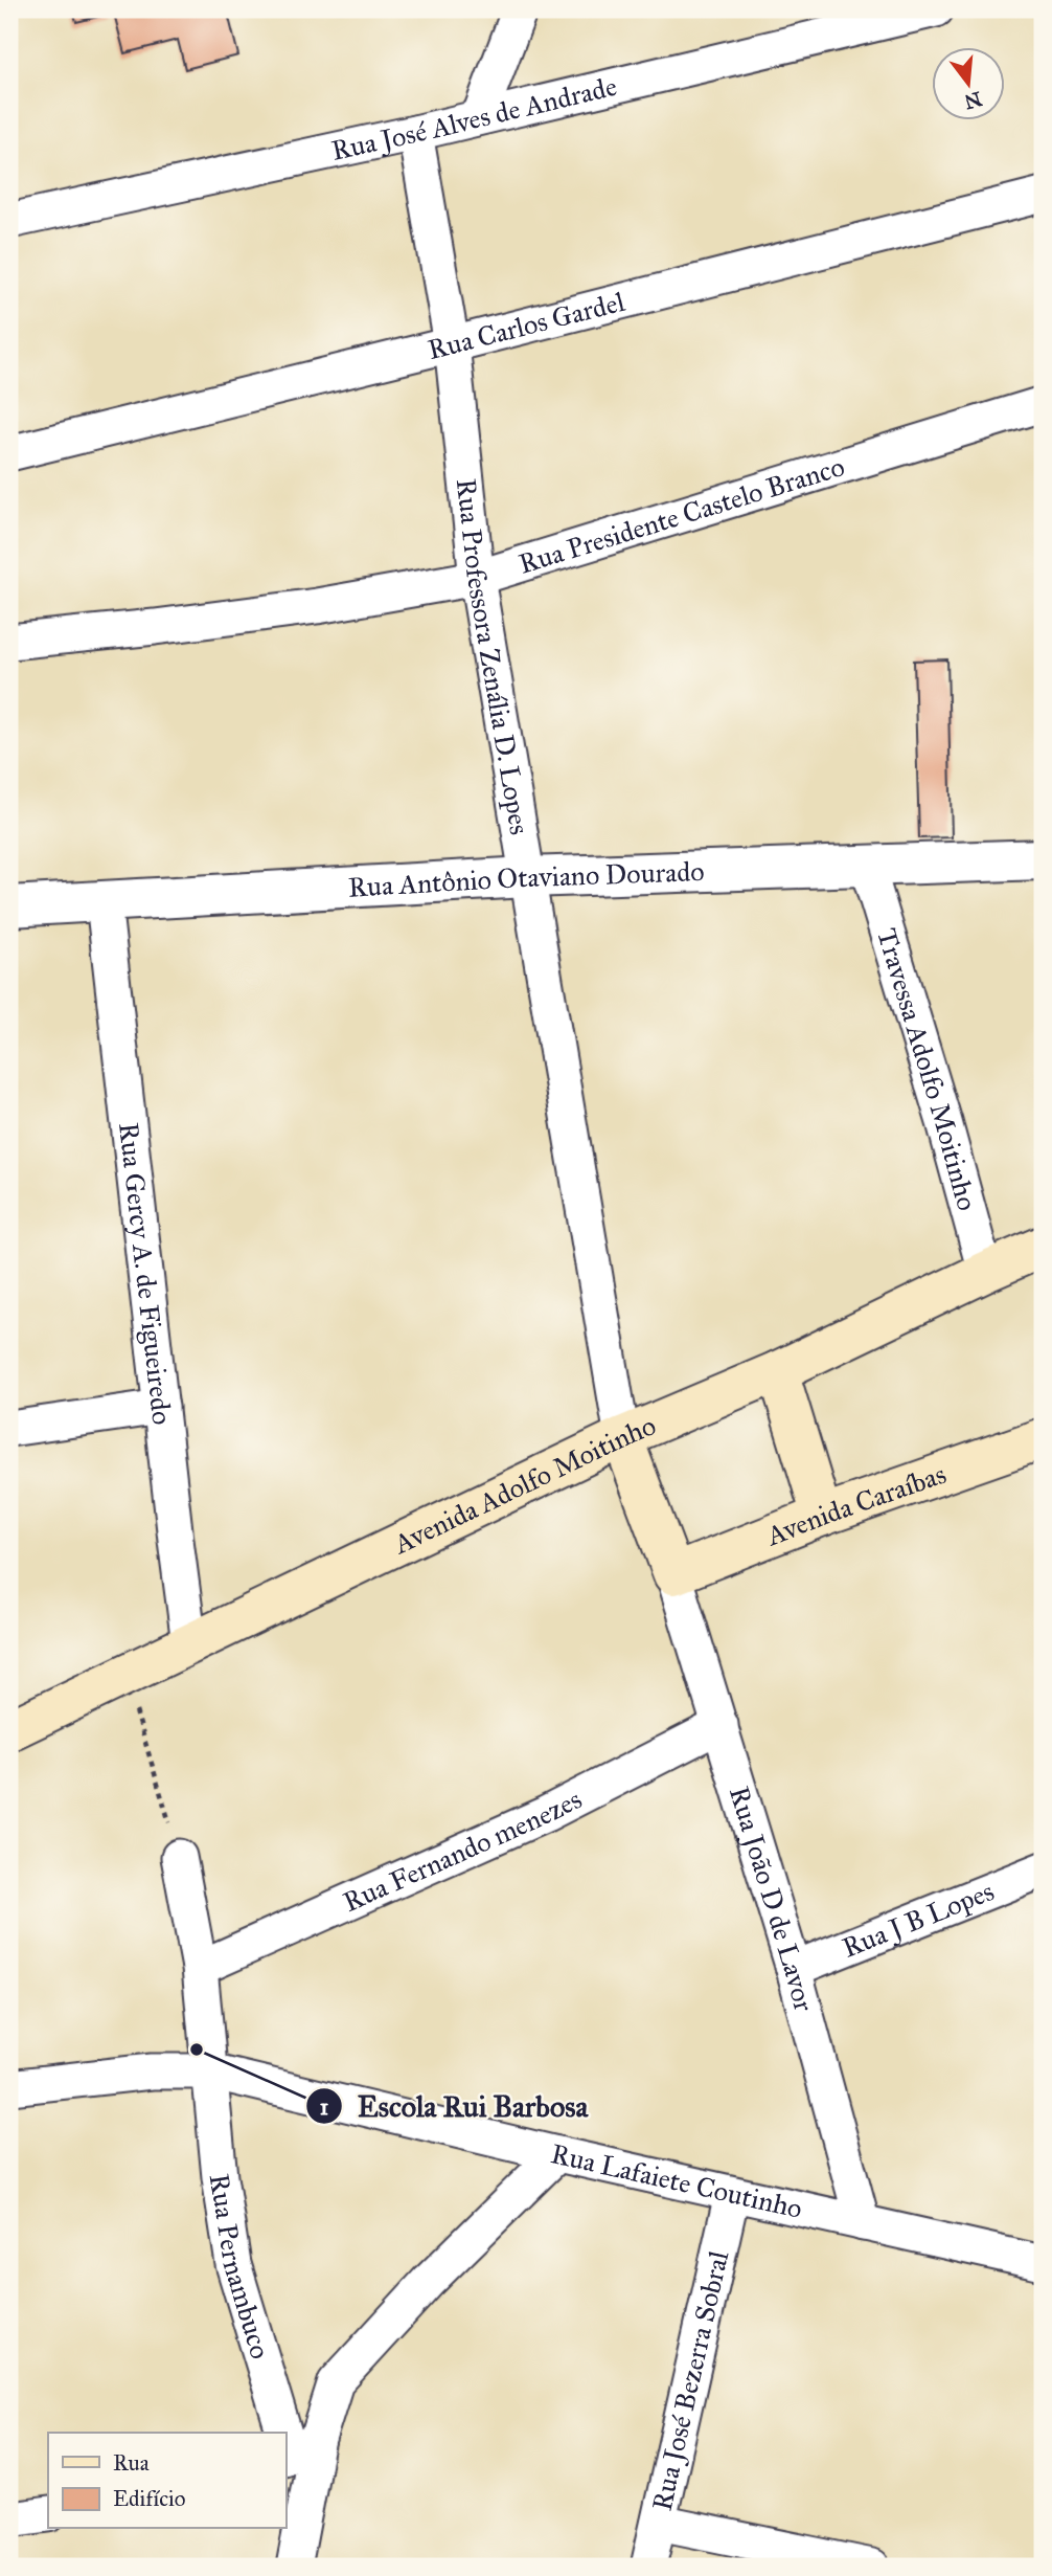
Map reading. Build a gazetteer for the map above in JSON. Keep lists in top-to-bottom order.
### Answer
{
  "streets": {
    "main road": ["Avenida Adolfo Moitinho", "Avenida Caraíbas"],
    "street": [
      "Rua José Alves de Andrade",
      "Rua Carlos Gardel",
      "Rua Presidente Castelo Branco",
      "Rua Professora Zenália D. Lopes",
      "Rua Antônio Otaviano Dourado",
      "Travessa Adolfo Moitinho",
      "Rua Gercy A. de Figueiredo",
      "Rua Fernando menezes",
      "Rua João D de Lavor",
      "Rua J B Lopes",
      "Rua Lafaiete Coutinho",
      "Rua Pernambuco",
      "Rua José Bezerra Sobral"
    ]
  },
  "crossings": [
    ["Rua José Alves de Andrade", "Rua Professora Zenália D. Lopes"],
    ["Rua Carlos Gardel", "Rua Professora Zenália D. Lopes"],
    ["Rua Presidente Castelo Branco", "Rua Professora Zenália D. Lopes"],
    ["Rua Professora Zenália D. Lopes", "Rua Antônio Otaviano Dourado"],
    ["Rua Professora Zenália D. Lopes", "Avenida Adolfo Moitinho"],
    ["Rua Antônio Otaviano Dourado", "Travessa Adolfo Moitinho"],
    ["Rua Antônio Otaviano Dourado", "Rua Gercy A. de Figueiredo"],
    ["Travessa Adolfo Moitinho", "Avenida Adolfo Moitinho"],
    ["Rua Gercy A. de Figueiredo", "Avenida Adolfo Moitinho"],
    ["Avenida Caraíbas", "Rua João D de Lavor"],
    ["Rua Fernando menezes", "Rua João D de Lavor"],
    ["Rua Fernando menezes", "Rua Pernambuco"],
    ["Rua João D de Lavor", "Rua J B Lopes"],
    ["Rua João D de Lavor", "Rua Lafaiete Coutinho"],
    ["Rua Lafaiete Coutinho", "Rua Pernambuco"],
    ["Rua Lafaiete Coutinho", "Rua José Bezerra Sobral"]
  ],
  "places": ["Escola Rui Barbosa"],
  "legend": ["Rua", "Edifício"],
  "north": "bottom"
}
